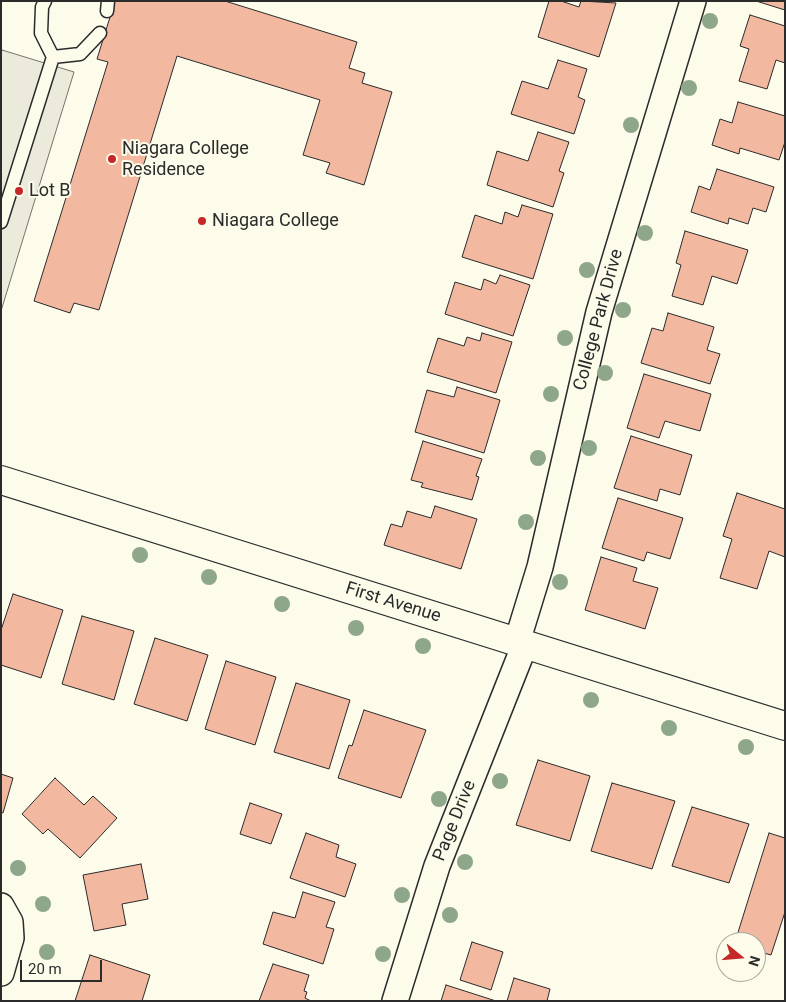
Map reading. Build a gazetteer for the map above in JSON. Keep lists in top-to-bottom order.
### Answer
{
  "streets": {
    "street": ["College Park Drive", "First Avenue", "Page Drive"]
  },
  "crossings": [
    ["College Park Drive", "First Avenue"],
    ["College Park Drive", "Page Drive"],
    ["First Avenue", "Page Drive"]
  ],
  "places": ["Niagara College Residence", "Lot B", "Niagara College"],
  "scale_bar": "20 m",
  "north": "right"
}
